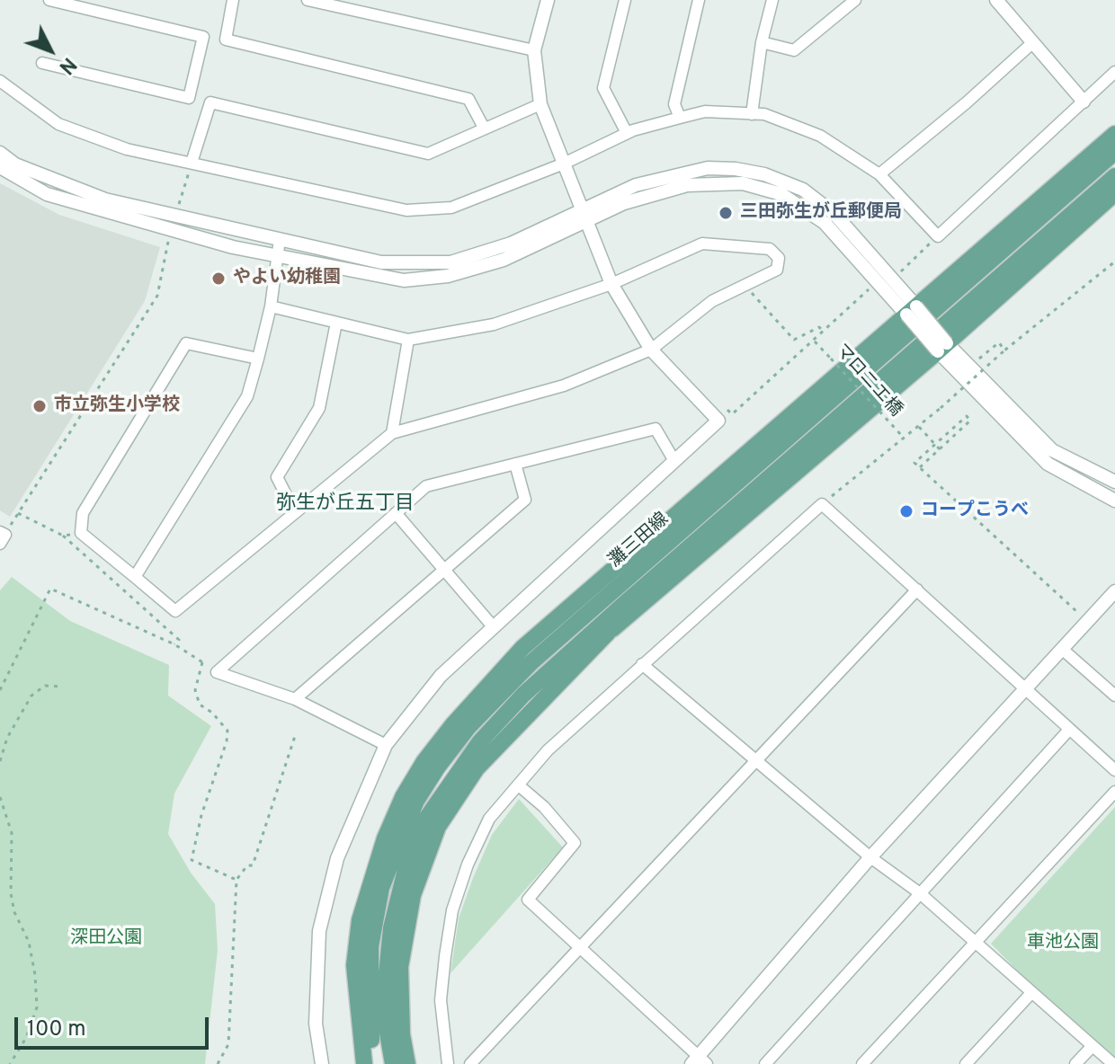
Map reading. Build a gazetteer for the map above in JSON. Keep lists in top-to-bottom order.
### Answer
{
  "streets": {
    "main road": ["灘三田線"],
    "path": ["マロニエ橋"]
  },
  "districts": ["弥生が丘五丁目"],
  "parks": ["深田公園", "車池公園"],
  "places": [
    "三田弥生が丘郵便局",
    "やよい幼稚園",
    "市立弥生小学校",
    "コープこうべ"
  ],
  "scale_bar": "100 m",
  "north": "bottom right"
}
